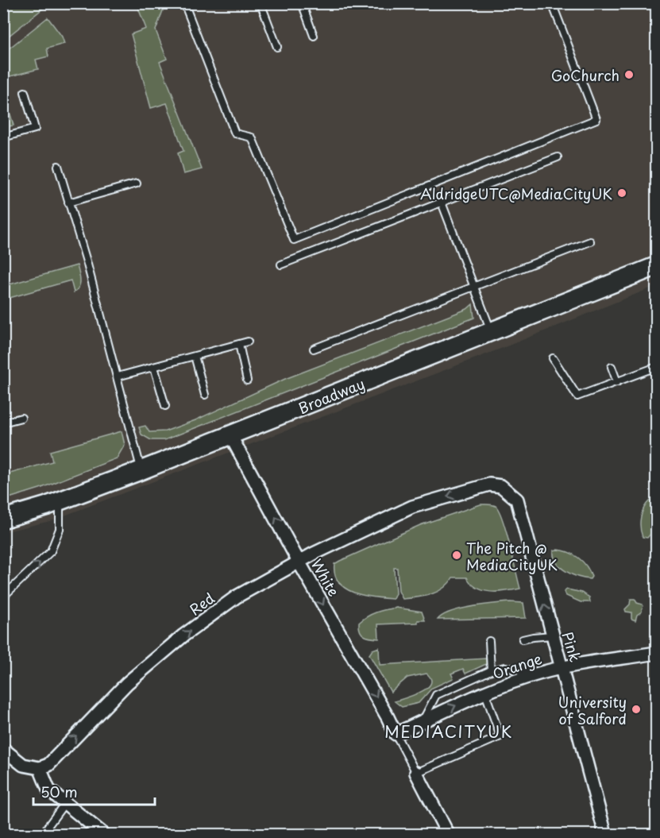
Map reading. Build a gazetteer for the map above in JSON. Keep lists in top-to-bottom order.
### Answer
{
  "streets": {
    "street": [
      "Broadway",
      "White",
      "Red",
      "Pink",
      "Orange"
    ]
  },
  "crossings": [
    ["Broadway", "White"],
    ["White", "Red"],
    ["White", "Orange"],
    ["Red", "Pink"],
    ["Pink", "Orange"]
  ],
  "one_way": ["Pink"],
  "districts": ["MEDIACITYUK"],
  "places": [
    "GoChurch",
    "AldridgeUTC@MediaCityUK",
    "The Pitch @ MediaCityUK",
    "University of Salford"
  ],
  "scale_bar": "50 m"
}
